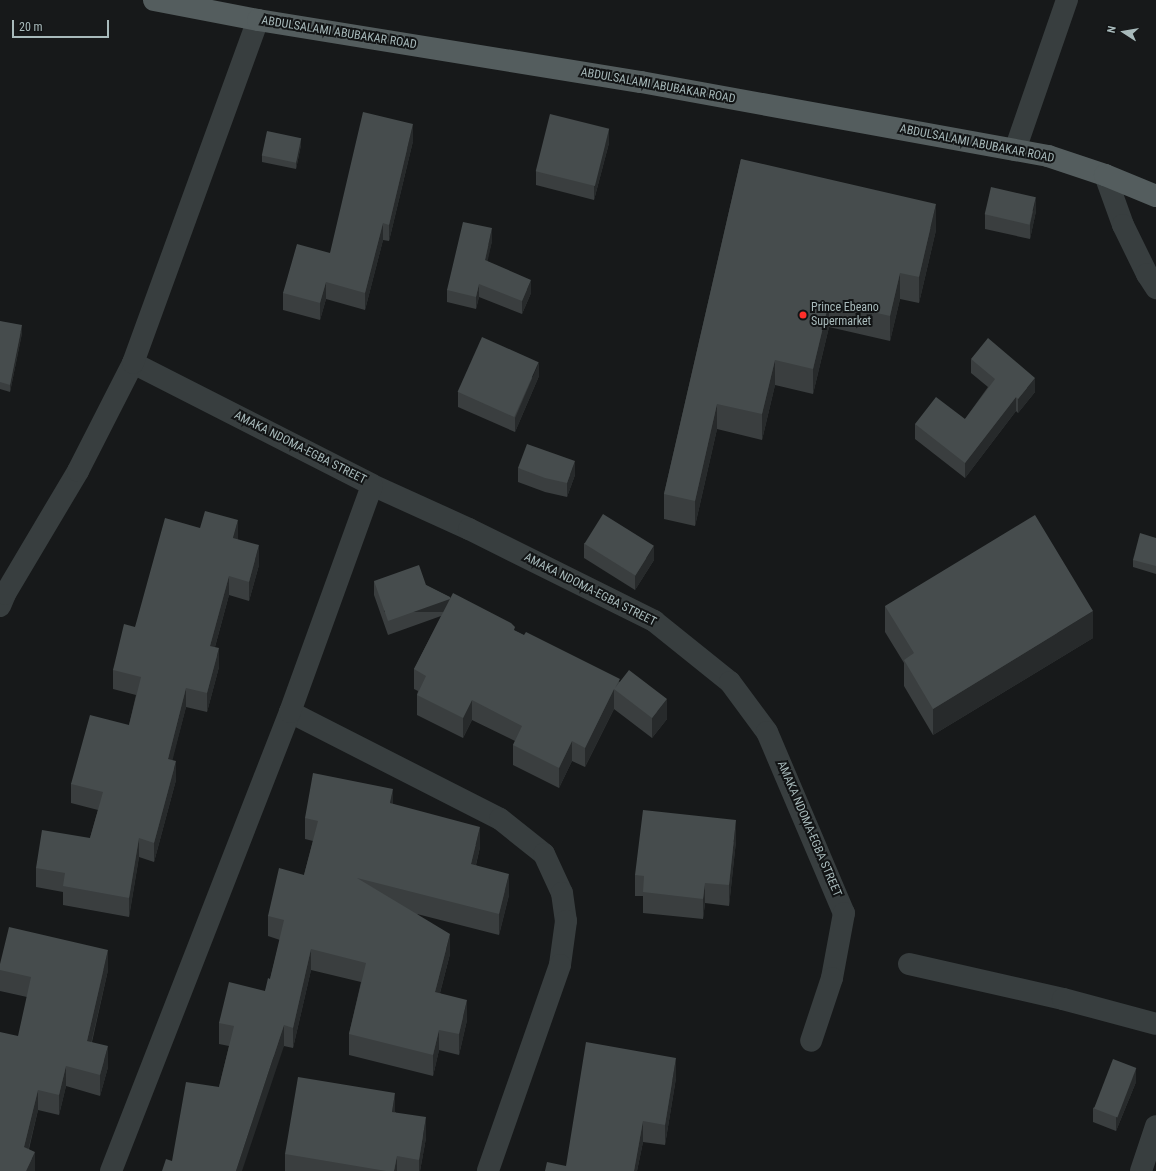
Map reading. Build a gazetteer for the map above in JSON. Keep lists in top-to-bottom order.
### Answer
{
  "streets": {
    "main road": ["ABDULSALAMI ABUBAKAR ROAD"],
    "street": ["AMAKA NDOMA-EGBA STREET"]
  },
  "places": ["Prince Ebeano Supermarket"],
  "scale_bar": "20 m",
  "north": "left"
}
